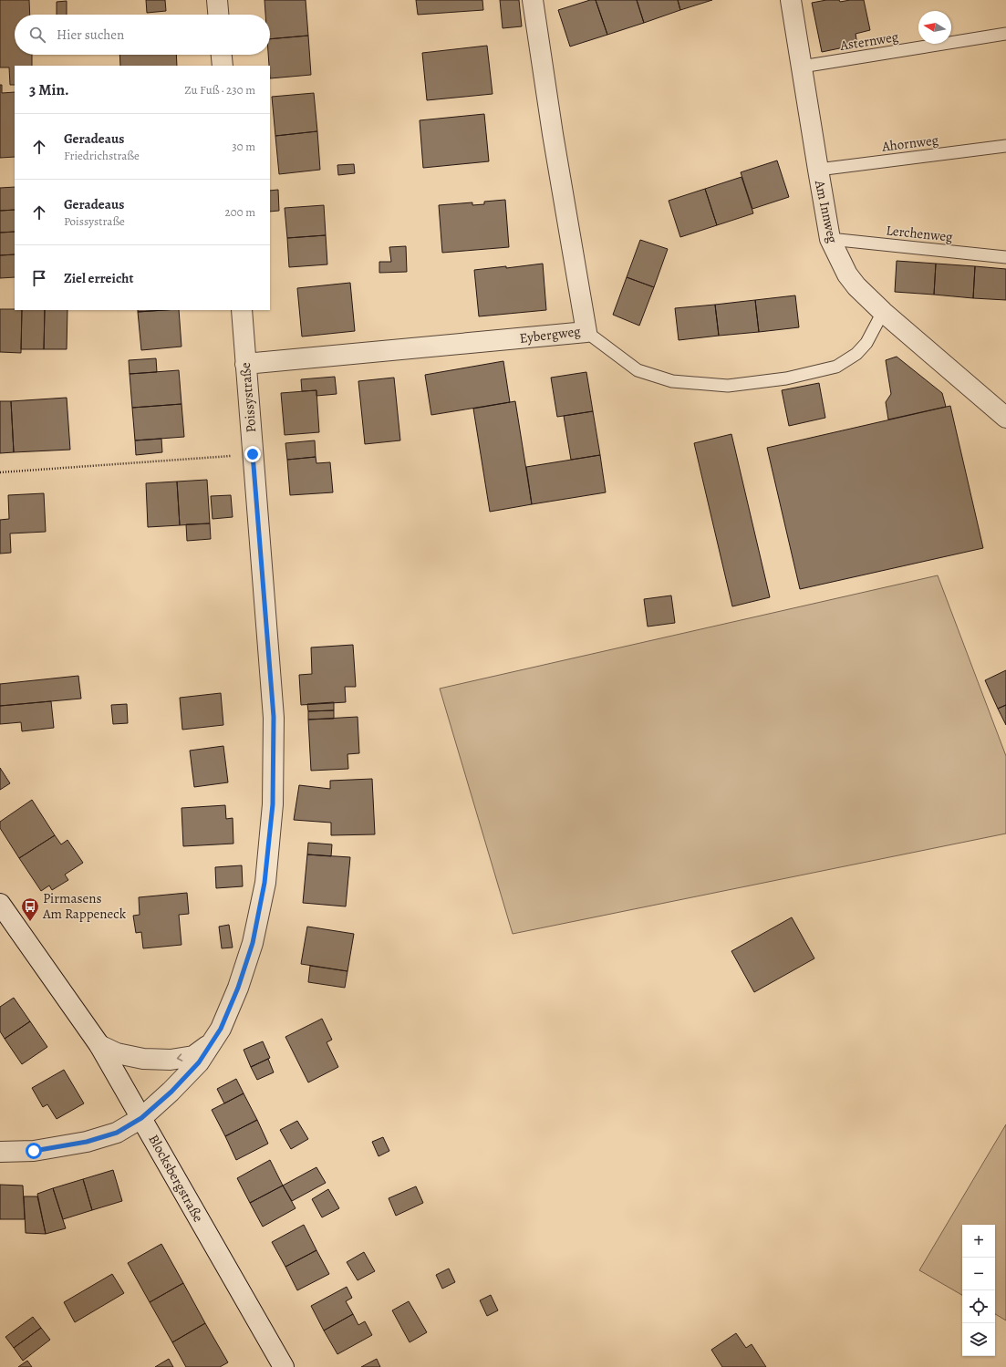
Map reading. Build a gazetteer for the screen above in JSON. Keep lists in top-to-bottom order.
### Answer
{
  "streets": {
    "street": [
      "Am Innweg",
      "Eybergweg",
      "Poissystraße",
      "Blocksbergstraße"
    ],
    "lane": ["Asternweg", "Ahornweg", "Lerchenweg"]
  },
  "crossings": [
    ["Asternweg", "Am Innweg"],
    ["Ahornweg", "Am Innweg"],
    ["Am Innweg", "Lerchenweg"],
    ["Eybergweg", "Poissystraße"],
    ["Poissystraße", "Blocksbergstraße"]
  ],
  "places": {
    "bus stop": ["Pirmasens Am Rappeneck"]
  },
  "north": "left",
  "page": {
    "search": "Hier suchen",
    "heading": ["3 Min.", "Zu Fuß · 230 m"],
    "list": [
      ["Geradeaus", "Friedrichstraße", "30 m"],
      ["Geradeaus", "Poissystraße", "200 m"],
      "Ziel erreicht"
    ],
    "map_buttons": ["+", "−"]
  }
}
